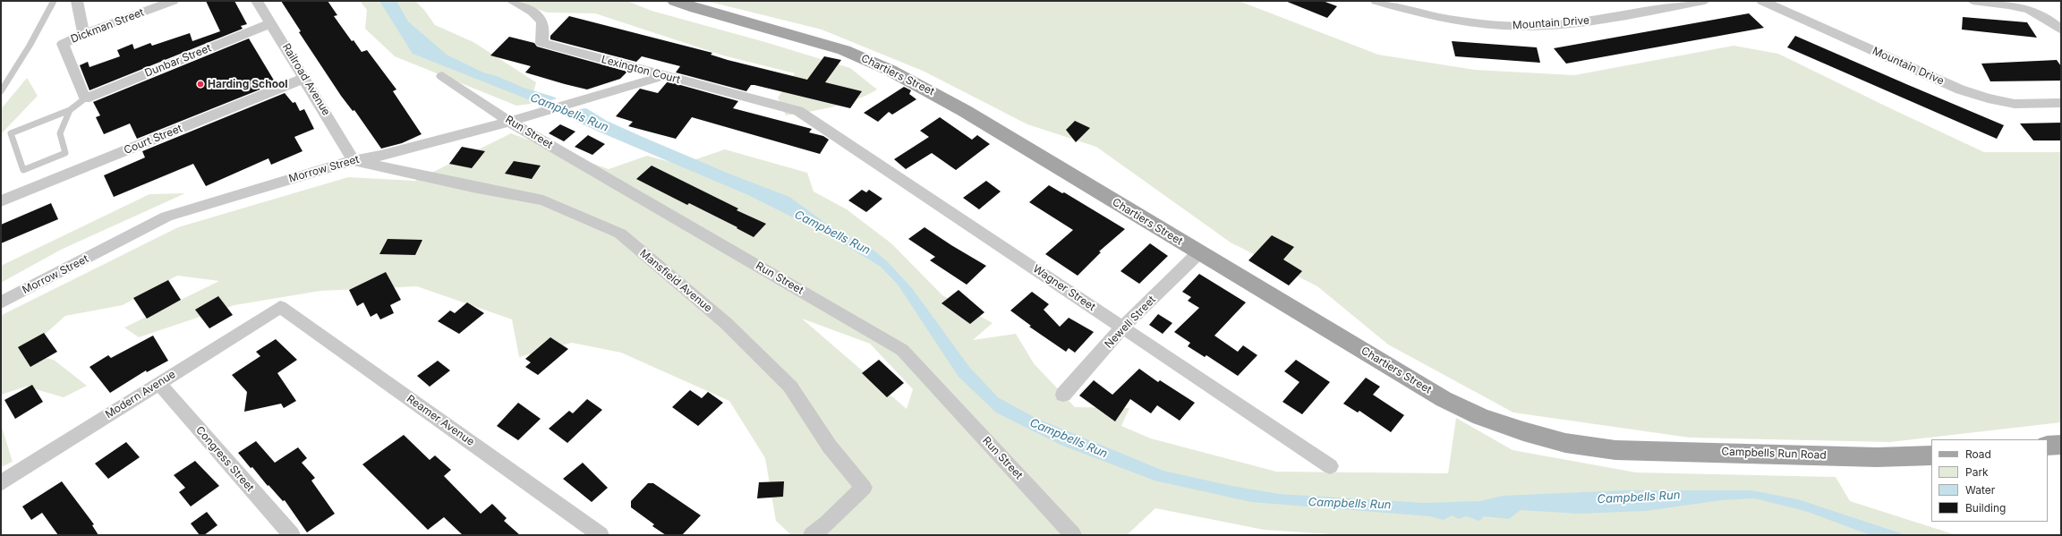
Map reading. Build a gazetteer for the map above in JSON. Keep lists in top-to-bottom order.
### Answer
{
  "streets": {
    "main road": ["Chartiers Street", "Campbells Run Road"],
    "street": [
      "Mountain Drive",
      "Dickman Street",
      "Dunbar Street",
      "Lexington Court",
      "Railroad Avenue",
      "Run Street",
      "Court Street",
      "Morrow Street",
      "Mansfield Avenue",
      "Wagner Street",
      "Newell Street",
      "Modern Avenue",
      "Reamer Avenue",
      "Congress Street"
    ]
  },
  "crossings": [
    ["Dickman Street", "Dunbar Street"],
    ["Dunbar Street", "Railroad Avenue"],
    ["Lexington Court", "Morrow Street"],
    ["Lexington Court", "Wagner Street"],
    ["Chartiers Street", "Newell Street"],
    ["Chartiers Street", "Campbells Run Road"],
    ["Railroad Avenue", "Court Street"],
    ["Railroad Avenue", "Morrow Street"],
    ["Railroad Avenue", "Mansfield Avenue"],
    ["Run Street", "Morrow Street"],
    ["Morrow Street", "Mansfield Avenue"],
    ["Wagner Street", "Newell Street"],
    ["Modern Avenue", "Reamer Avenue"],
    ["Modern Avenue", "Congress Street"]
  ],
  "water": ["Campbells Run"],
  "places": ["Harding School"],
  "legend": [
    "Road",
    "Park",
    "Water",
    "Building"
  ]
}
